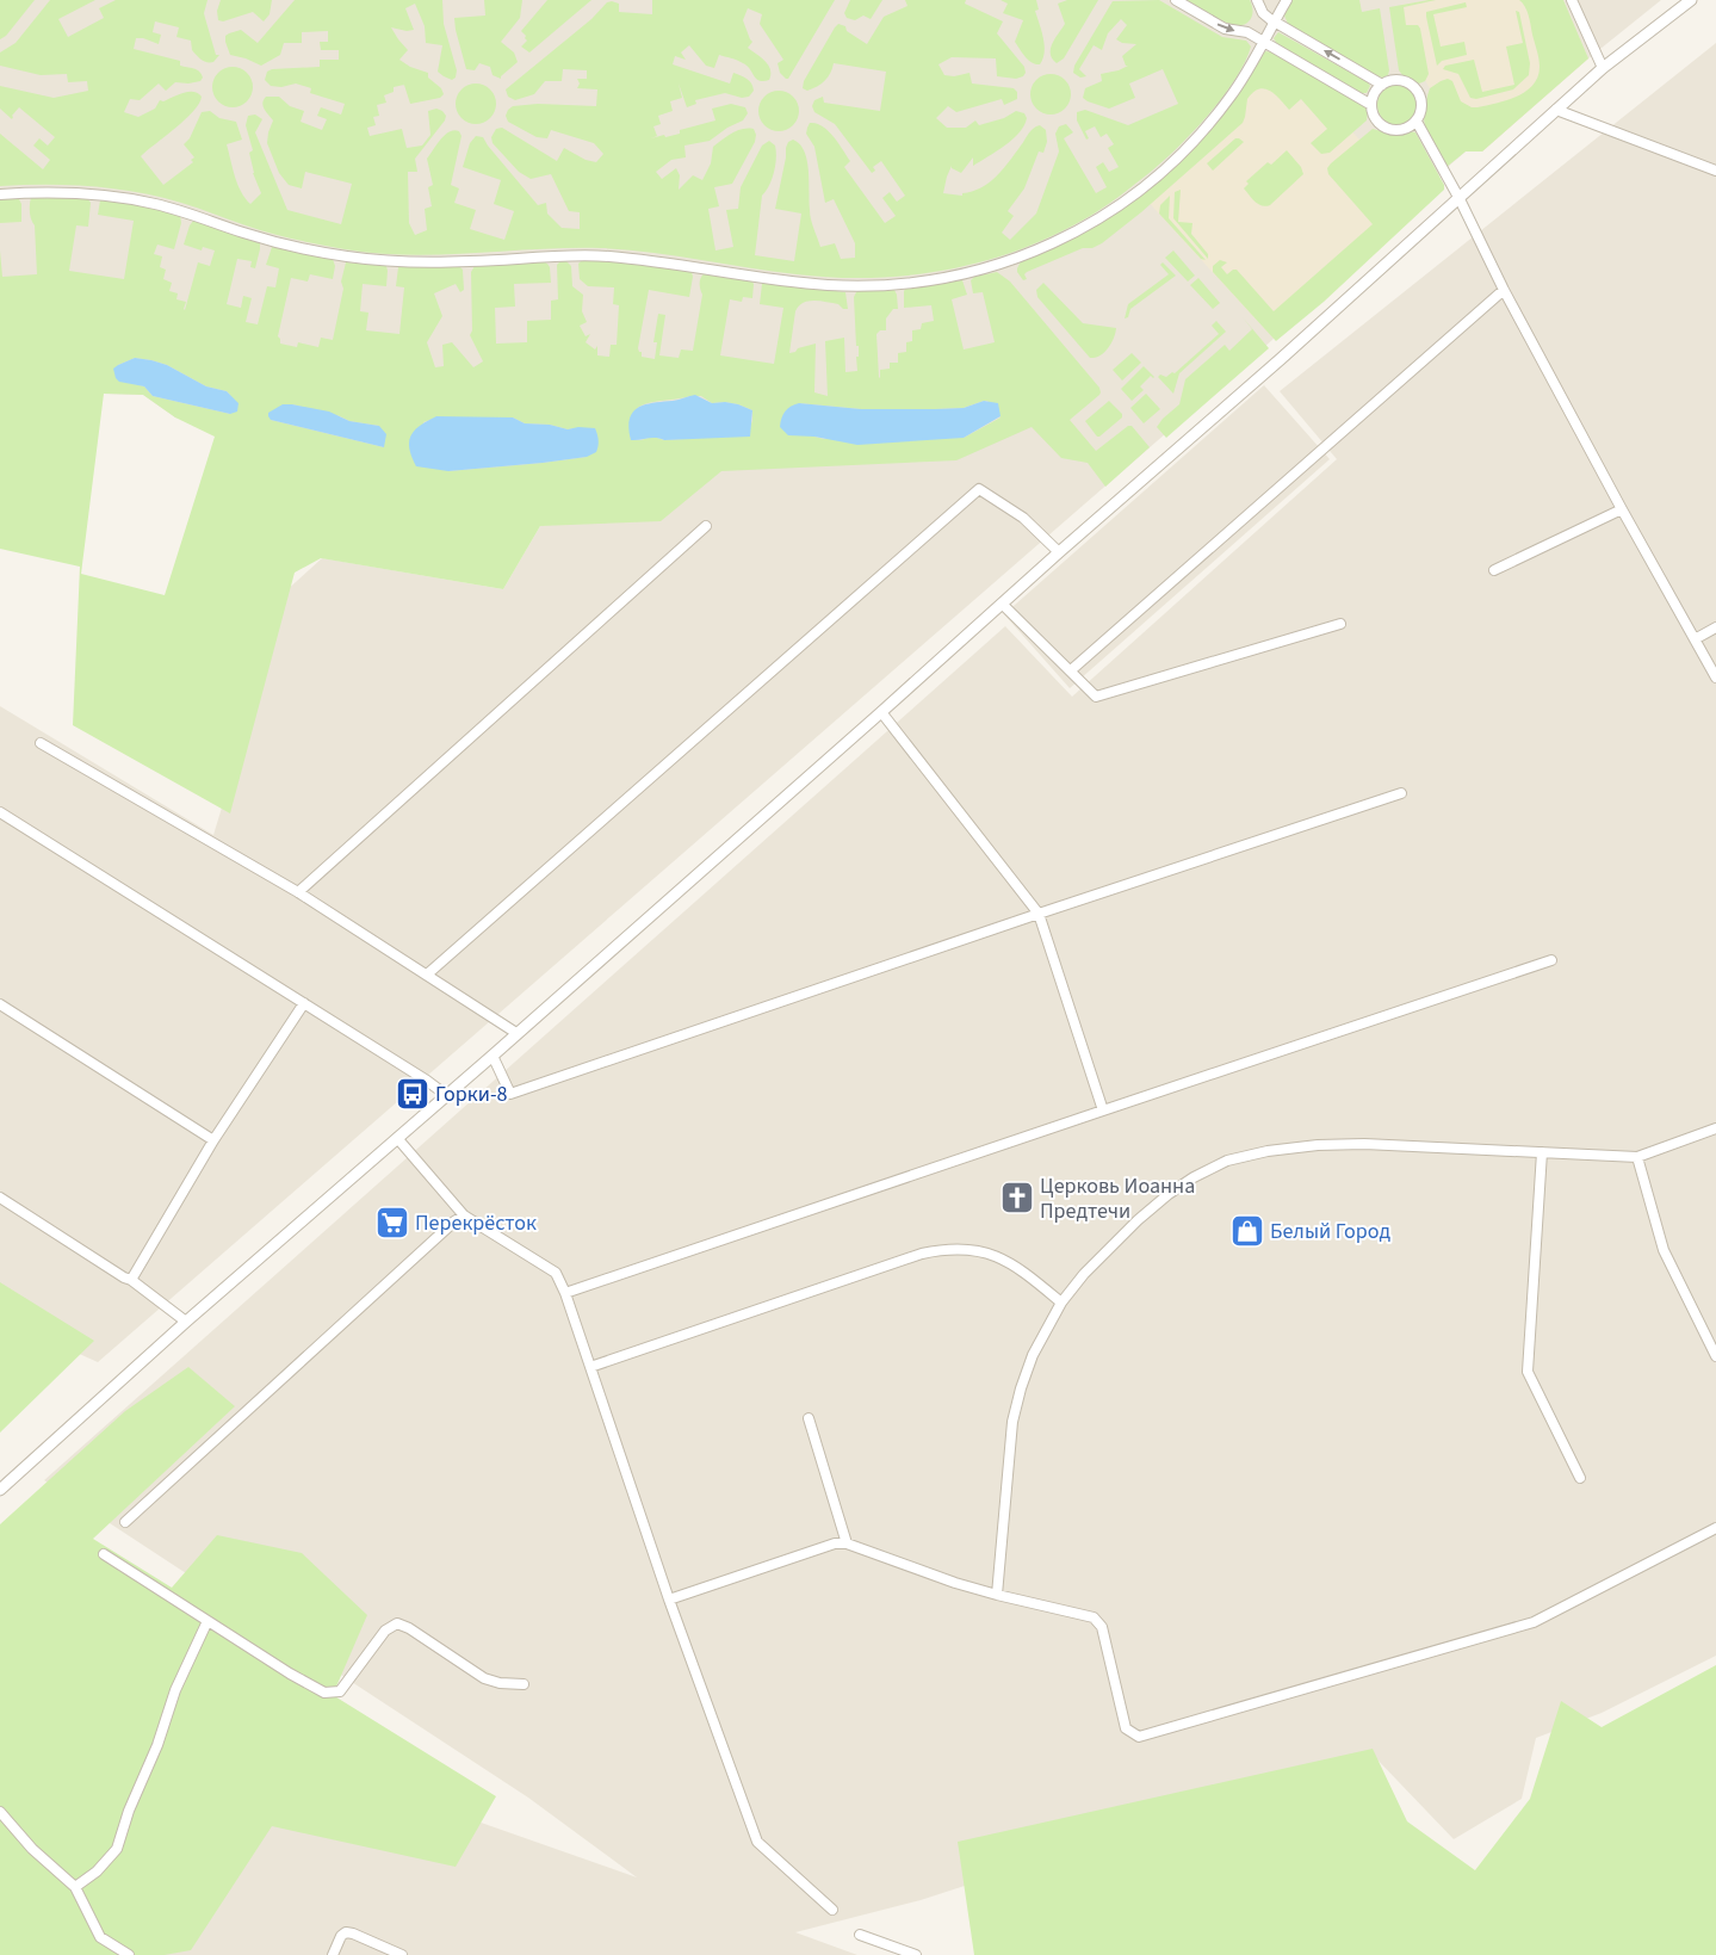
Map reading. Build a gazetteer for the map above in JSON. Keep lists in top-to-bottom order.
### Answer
{
  "places": {
    "bus stop": ["Горки-8"],
    "church": ["Церковь Иоанна Предтечи"],
    "supermarket": ["Перекрёсток"],
    "shop": ["Белый Город"]
  }
}
